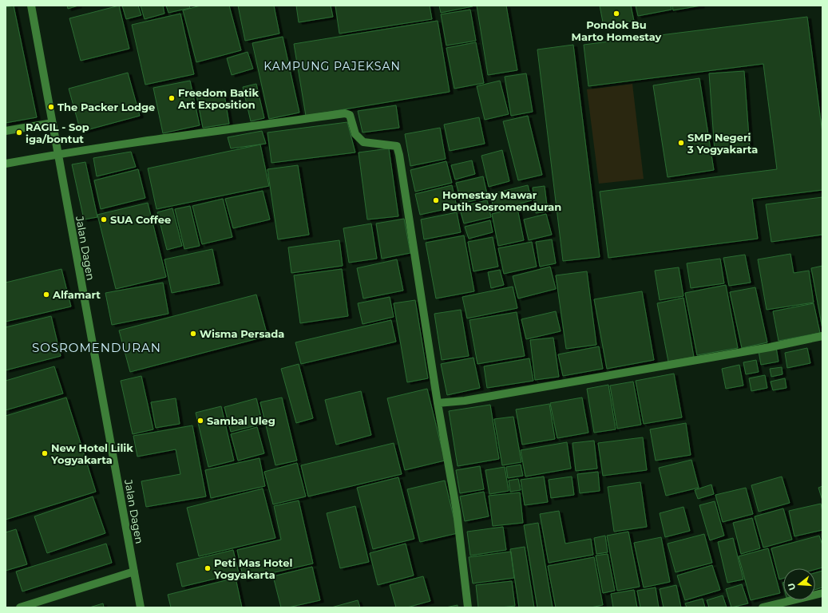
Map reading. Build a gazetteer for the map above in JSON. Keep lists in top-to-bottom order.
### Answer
{
  "streets": {
    "street": ["Jalan Dagen"]
  },
  "districts": ["KAMPUNG PAJEKSAN", "SOSROMENDURAN"],
  "places": [
    "Pondok Bu Marto Homestay",
    "Freedom Batik Art Exposition",
    "The Packer Lodge",
    "RAGIL - Sop iga/bontut",
    "SMP Negeri 3 Yogyakarta",
    "Homestay Mawar Putih Sosromenduran",
    "SUA Coffee",
    "Alfamart",
    "Wisma Persada",
    "Sambal Uleg",
    "New Hotel Lilik Yogyakarta",
    "Peti Mas Hotel Yogyakarta"
  ],
  "north": "left"
}
